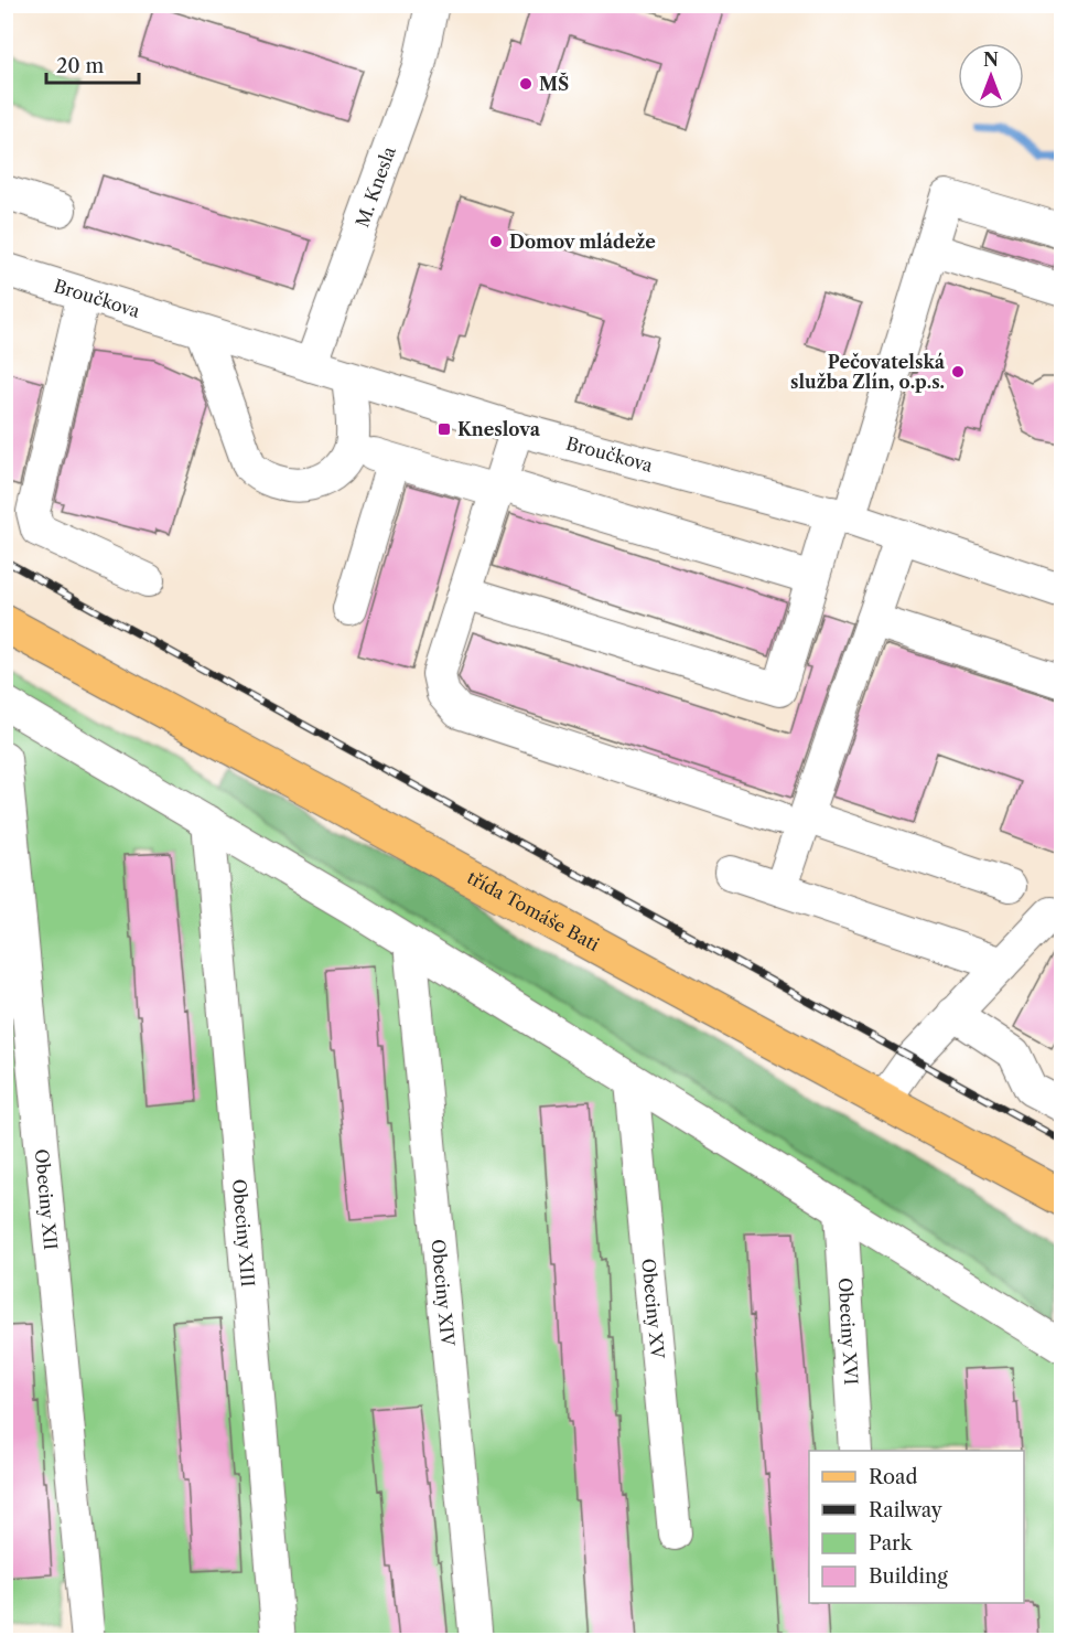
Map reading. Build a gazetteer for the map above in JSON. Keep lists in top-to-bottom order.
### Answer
{
  "streets": {
    "main road": ["třída Tomáše Bati"],
    "street": [
      "M. Knesla",
      "Broučkova",
      "Obeciny XII",
      "Obeciny XIII",
      "Obeciny XIV",
      "Obeciny XV",
      "Obeciny XVI"
    ]
  },
  "crossings": [
    ["M. Knesla", "Broučkova"]
  ],
  "places": {
    "other": ["MŠ", "Domov mládeže", "Pečovatelská služba Zlín, o.p.s."],
    "transit": ["Kneslova"]
  },
  "legend": [
    "Road",
    "Railway",
    "Park",
    "Building"
  ],
  "scale_bar": "20 m",
  "north": "top"
}
